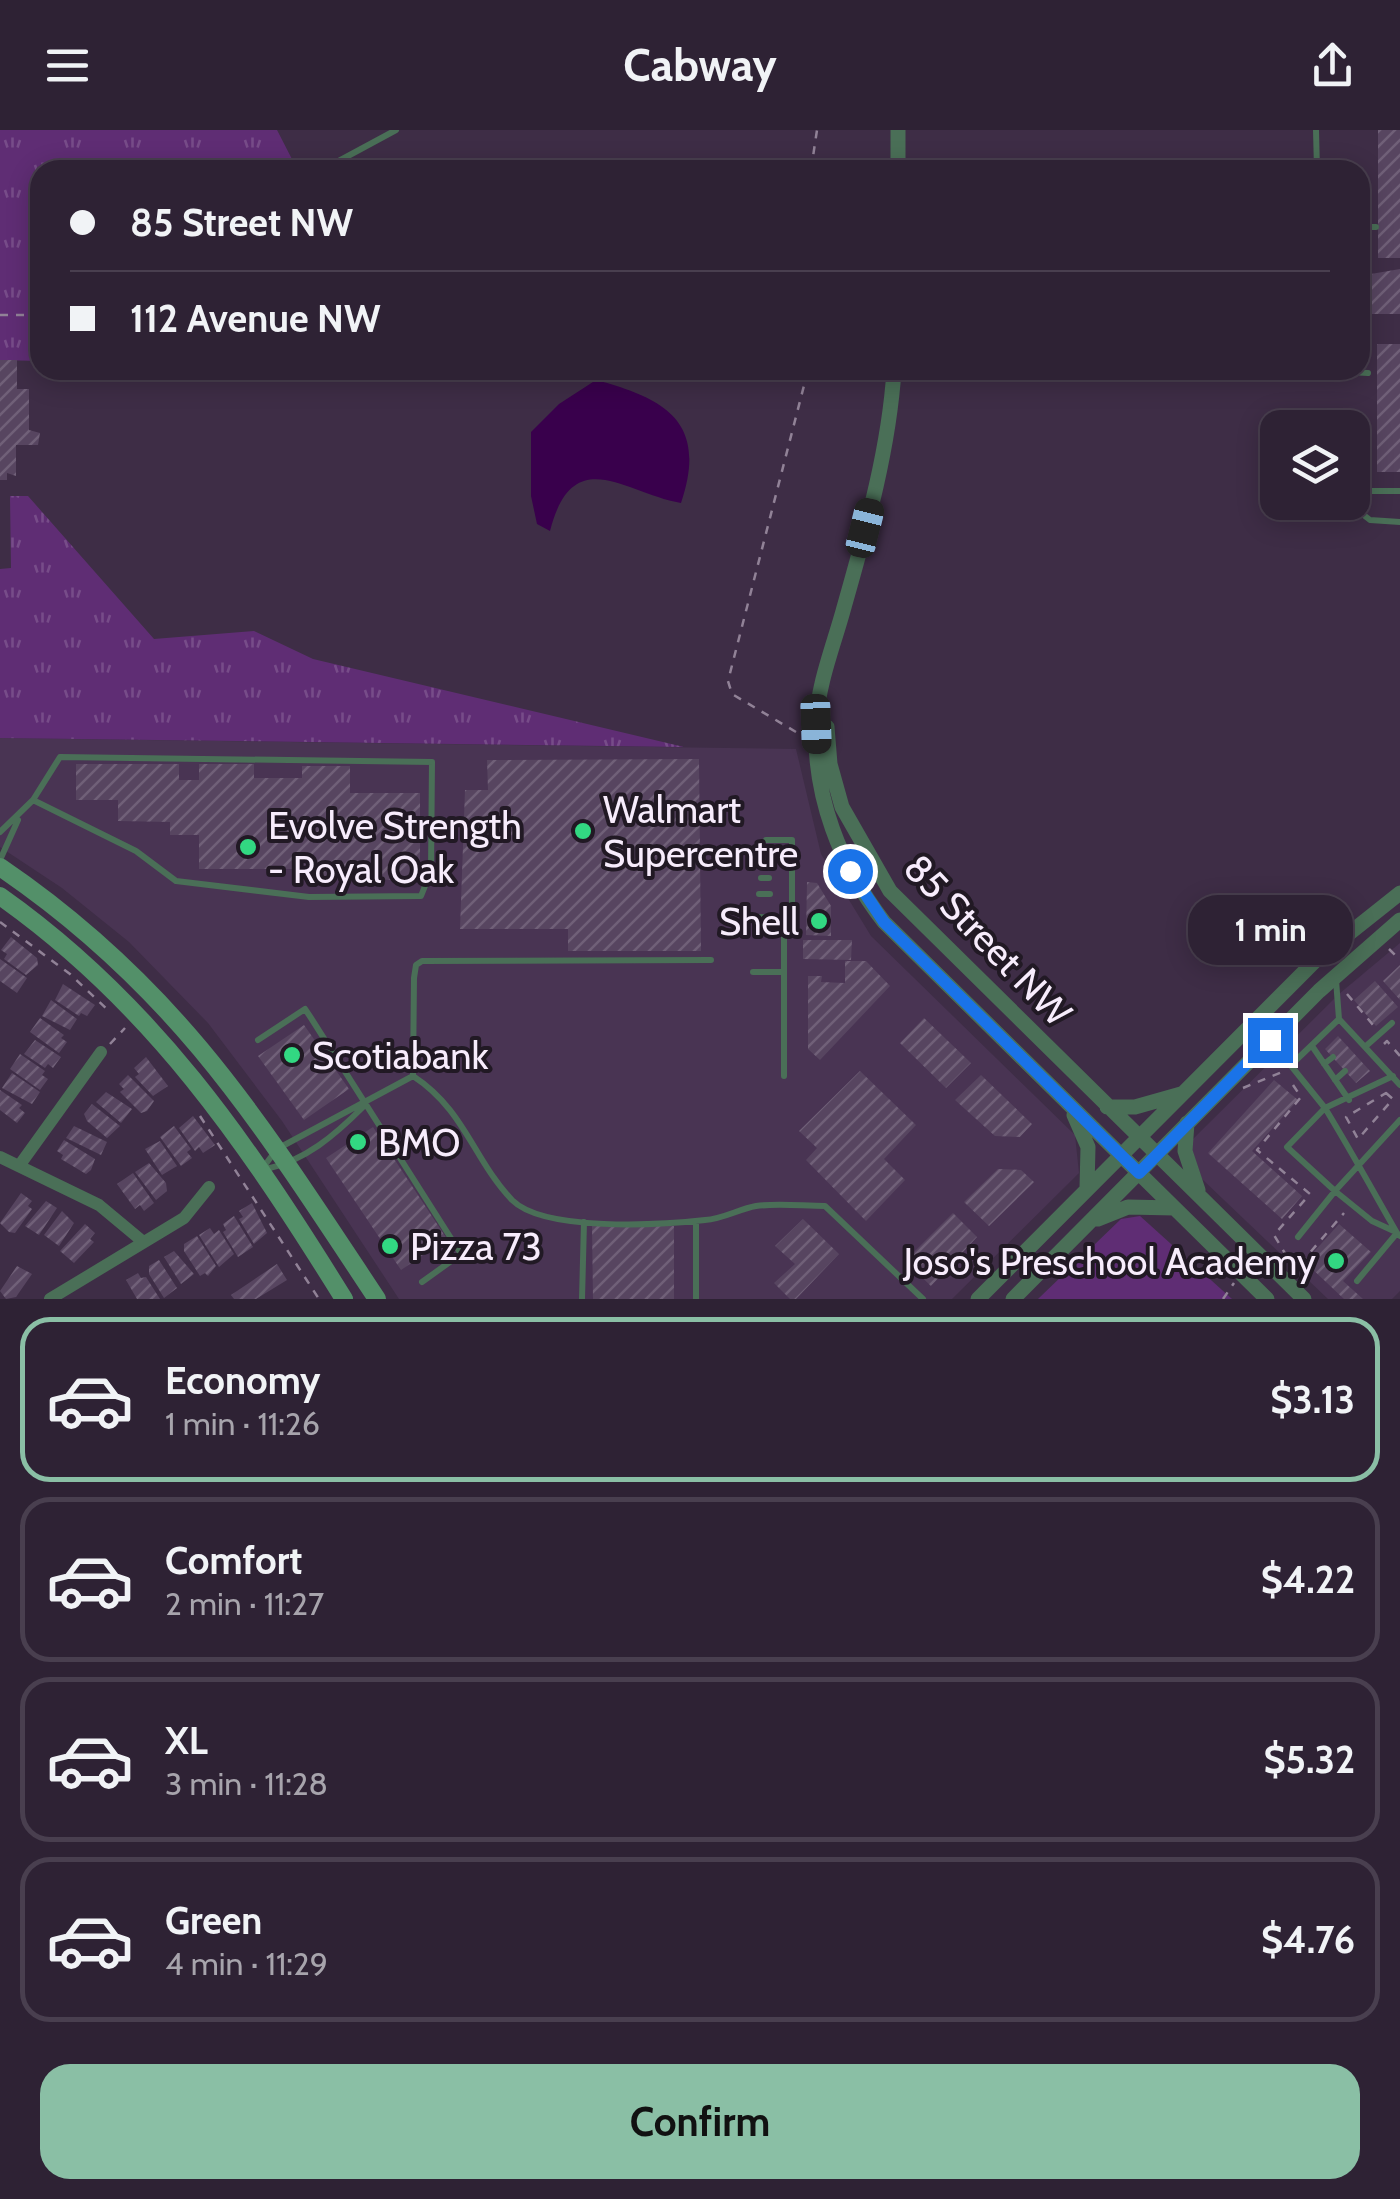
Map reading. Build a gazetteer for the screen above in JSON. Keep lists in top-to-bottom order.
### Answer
{
  "streets": {
    "street": ["85 Street NW"]
  },
  "places": [
    "Walmart Supercentre",
    "Evolve Strength - Royal Oak",
    "Shell",
    "Scotiabank",
    "BMO",
    "Pizza 73",
    "Joso's Preschool Academy"
  ],
  "page": {
    "header": "Cabway",
    "banner": ["85 Street NW", "112 Avenue NW"],
    "bubble": "1 min",
    "list": [
      {
        "name": "Economy",
        "note": "1 min · 11:26",
        "value": "$3.13"
      },
      {
        "name": "Comfort",
        "note": "2 min · 11:27",
        "value": "$4.22"
      },
      {
        "name": "XL",
        "note": "3 min · 11:28",
        "value": "$5.32"
      },
      {
        "name": "Green",
        "note": "4 min · 11:29",
        "value": "$4.76"
      }
    ],
    "buttons": "Confirm"
  }
}
